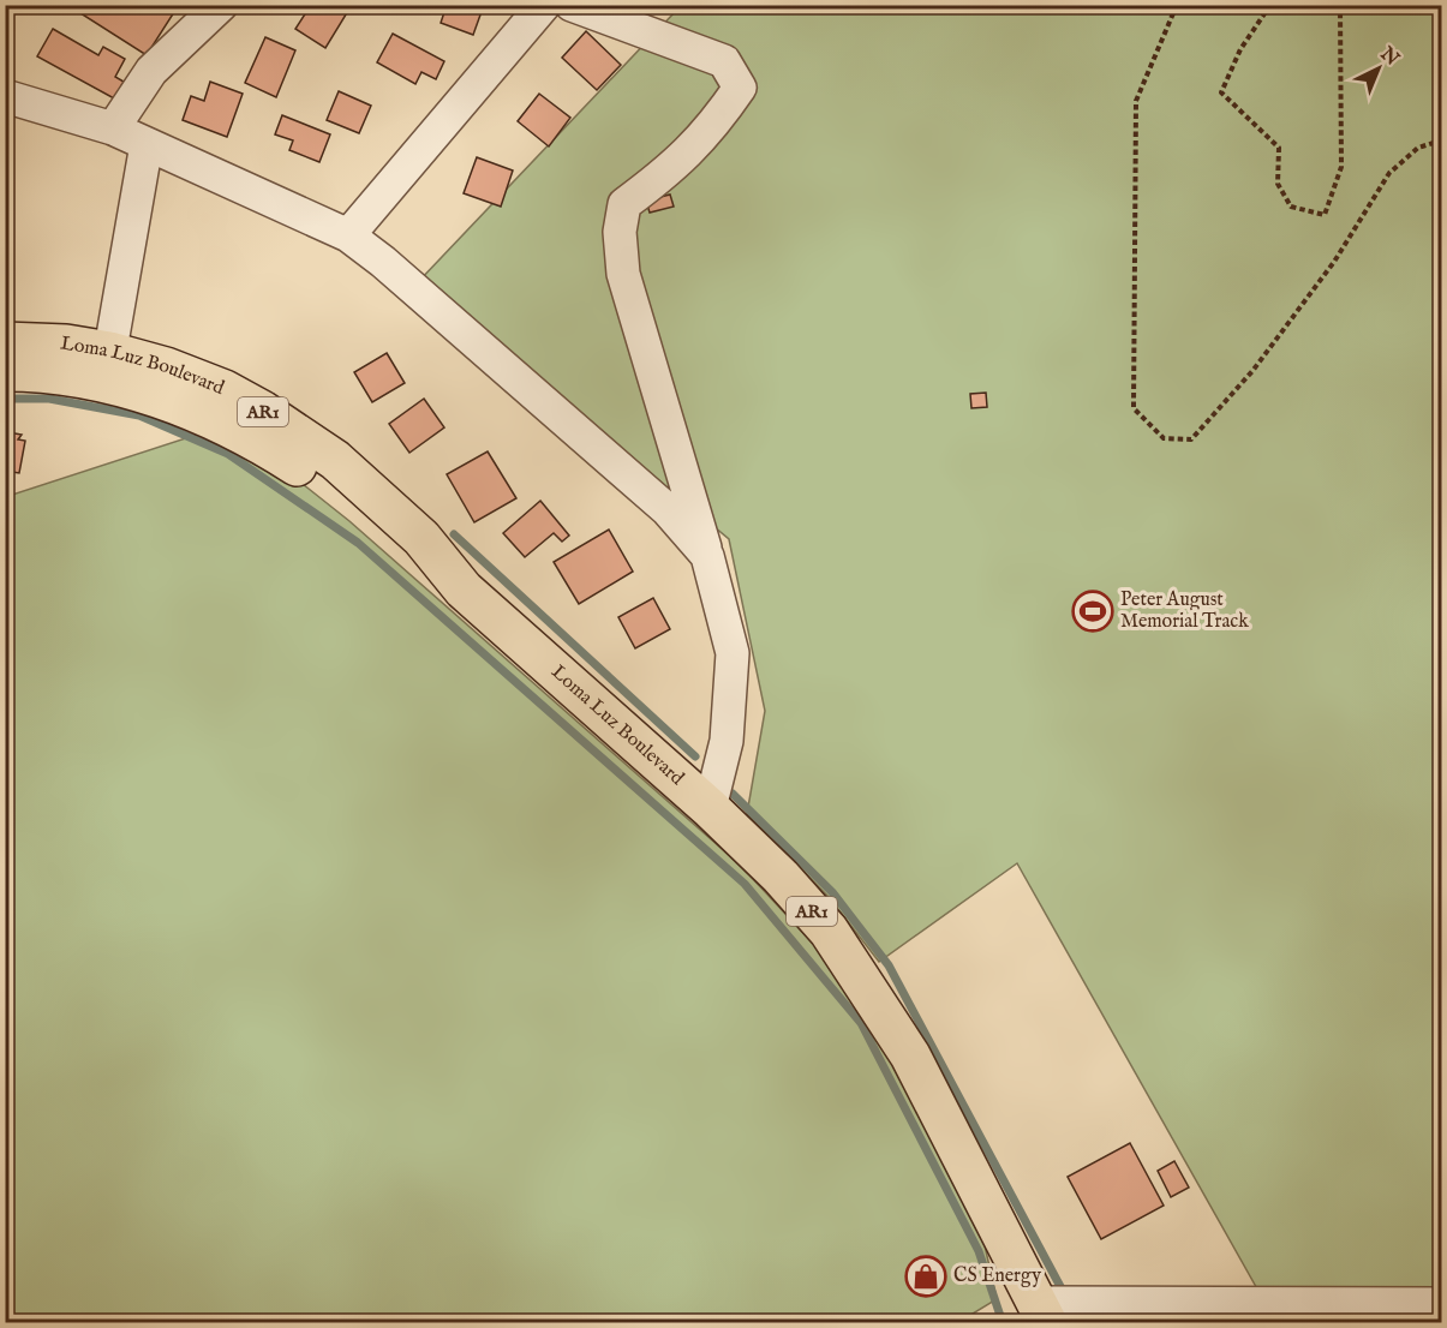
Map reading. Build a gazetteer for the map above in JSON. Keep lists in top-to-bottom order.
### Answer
{
  "streets": {
    "highway": ["Loma Luz Boulevard", "AR1"]
  },
  "crossings": [
    ["Loma Luz Boulevard", "AR1"]
  ],
  "places": {
    "sports": ["Peter August Memorial Track"],
    "shop": ["CS Energy"]
  },
  "north": "top right"
}
